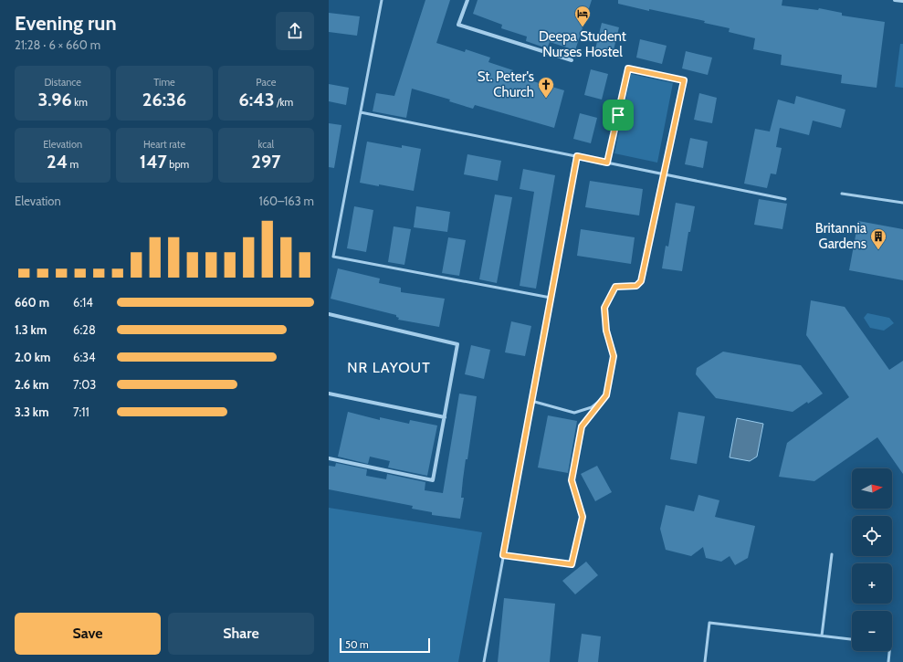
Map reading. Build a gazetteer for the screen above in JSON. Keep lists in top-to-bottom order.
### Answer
{
  "districts": ["NR LAYOUT"],
  "places": {
    "hotel": ["Deepa Student Nurses Hostel"],
    "church": ["St. Peter's Church"],
    "building": ["Britannia Gardens"]
  },
  "scale_bar": "50 m",
  "north": "right",
  "page": {
    "heading": ["Evening run", "21:28 · 6 × 660 m"],
    "stats": [
      ["Distance", "3.96 km"],
      ["Time", "26:36"],
      ["Pace", "6:43 /km"],
      ["Elevation", "24 m"],
      ["Heart rate", "147 bpm"],
      ["kcal", "297"]
    ],
    "chart": ["Elevation", "160–163 m"],
    "list": [
      {
        "name": "660 m",
        "note": "6:14"
      },
      {
        "name": "1.3 km",
        "note": "6:28"
      },
      {
        "name": "2.0 km",
        "note": "6:34"
      },
      {
        "name": "2.6 km",
        "note": "7:03"
      },
      {
        "name": "3.3 km",
        "note": "7:11"
      }
    ],
    "map_buttons": ["+", "−"],
    "buttons": ["Save", "Share"],
    "scale": "50 m"
  }
}
